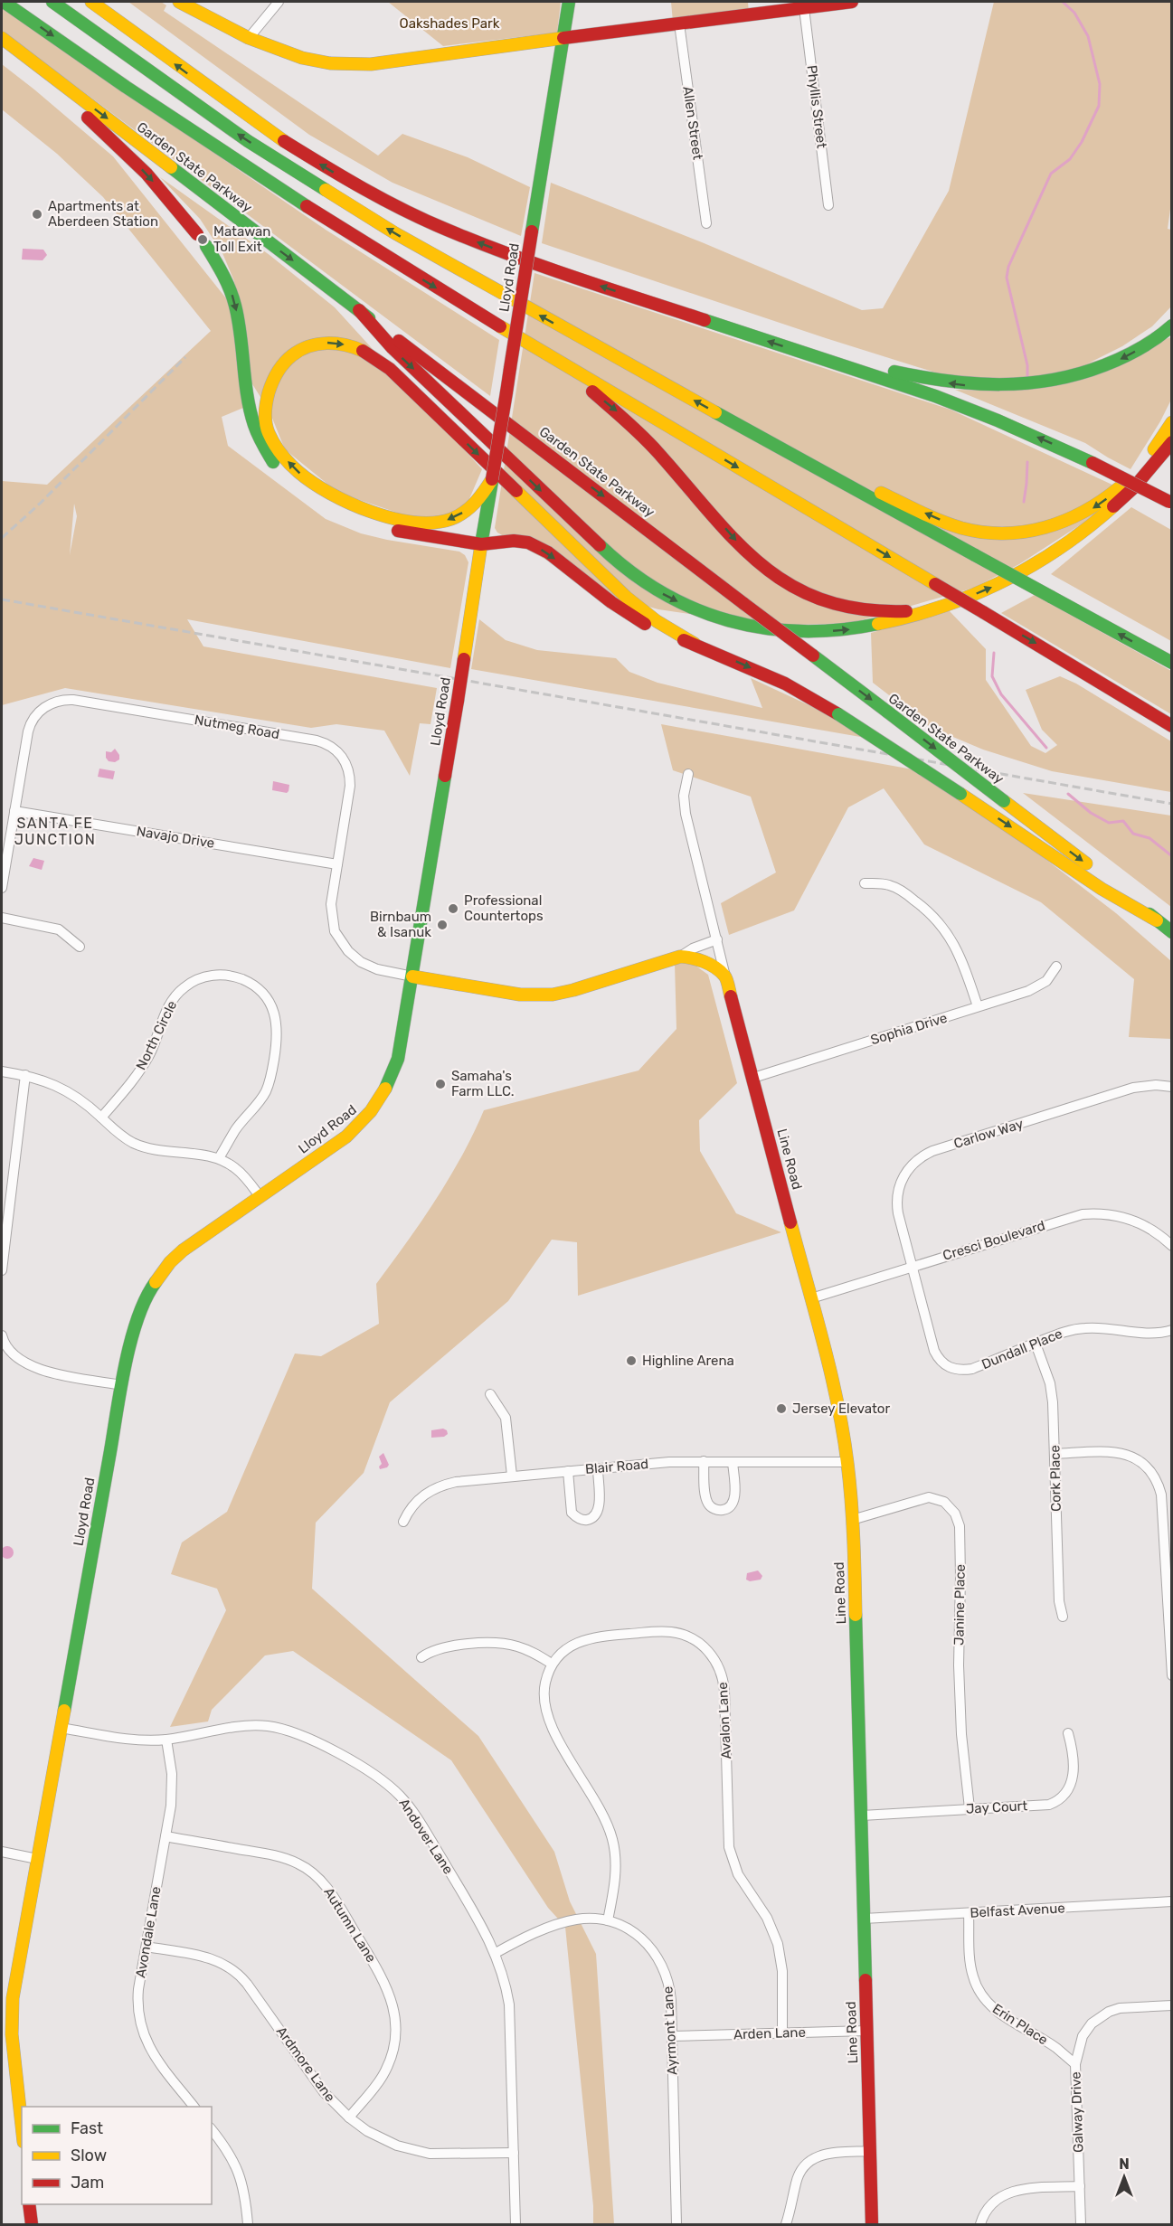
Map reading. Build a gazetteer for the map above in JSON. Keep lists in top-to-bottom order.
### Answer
{
  "streets": {
    "main road": ["Garden State Parkway", "Lloyd Road", "Line Road"],
    "street": [
      "Phyllis Street",
      "Allen Street",
      "Nutmeg Road",
      "Navajo Drive",
      "Sophia Drive",
      "North Circle",
      "Carlow Way",
      "Cresci Boulevard",
      "Dundall Place",
      "Blair Road",
      "Cork Place",
      "Janine Place",
      "Avalon Lane",
      "Jay Court",
      "Andover Lane",
      "Belfast Avenue",
      "Autumn Lane",
      "Avondale Lane",
      "Erin Place",
      "Ayrmont Lane",
      "Arden Lane",
      "Ardmore Lane",
      "Galway Drive"
    ]
  },
  "crossings": [
    ["Lloyd Road", "Nutmeg Road"],
    ["Lloyd Road", "Andover Lane"],
    ["Nutmeg Road", "Navajo Drive"],
    ["Sophia Drive", "Line Road"],
    ["Carlow Way", "Cresci Boulevard"],
    ["Carlow Way", "Dundall Place"],
    ["Line Road", "Cresci Boulevard"],
    ["Line Road", "Blair Road"],
    ["Line Road", "Janine Place"],
    ["Line Road", "Jay Court"],
    ["Line Road", "Belfast Avenue"],
    ["Line Road", "Arden Lane"],
    ["Cresci Boulevard", "Dundall Place"],
    ["Dundall Place", "Cork Place"],
    ["Janine Place", "Jay Court"],
    ["Avalon Lane", "Arden Lane"],
    ["Andover Lane", "Avondale Lane"],
    ["Andover Lane", "Ayrmont Lane"],
    ["Andover Lane", "Ardmore Lane"],
    ["Belfast Avenue", "Erin Place"],
    ["Autumn Lane", "Avondale Lane"],
    ["Autumn Lane", "Ardmore Lane"],
    ["Avondale Lane", "Ardmore Lane"],
    ["Erin Place", "Galway Drive"],
    ["Ayrmont Lane", "Arden Lane"]
  ],
  "districts": ["SANTA FE JUNCTION"],
  "parks": ["Oakshades Park"],
  "places": [
    "Apartments at Aberdeen Station",
    "Matawan Toll Exit",
    "Professional Countertops",
    "Birnbaum & Isanuk",
    "Samaha's Farm LLC.",
    "Highline Arena",
    "Jersey Elevator"
  ],
  "legend": ["Fast", "Slow", "Jam"],
  "north": "top"
}
